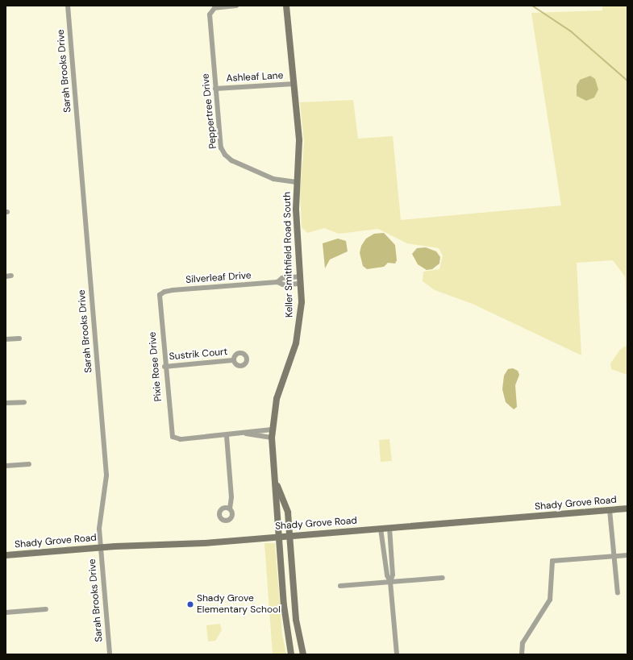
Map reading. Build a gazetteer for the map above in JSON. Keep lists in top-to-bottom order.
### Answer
{
  "streets": {
    "main road": ["Keller Smithfield Road South", "Shady Grove Road"],
    "street": [
      "Sarah Brooks Drive",
      "Ashleaf Lane",
      "Peppertree Drive",
      "Silverleaf Drive",
      "Sustrik Court",
      "Pixie Rose Drive"
    ]
  },
  "crossings": [
    ["Sarah Brooks Drive", "Shady Grove Road"],
    ["Ashleaf Lane", "Peppertree Drive"],
    ["Ashleaf Lane", "Keller Smithfield Road South"],
    ["Peppertree Drive", "Keller Smithfield Road South"],
    ["Keller Smithfield Road South", "Silverleaf Drive"],
    ["Keller Smithfield Road South", "Shady Grove Road"],
    ["Silverleaf Drive", "Pixie Rose Drive"],
    ["Sustrik Court", "Pixie Rose Drive"]
  ],
  "places": ["Shady Grove Elementary School"]
}
